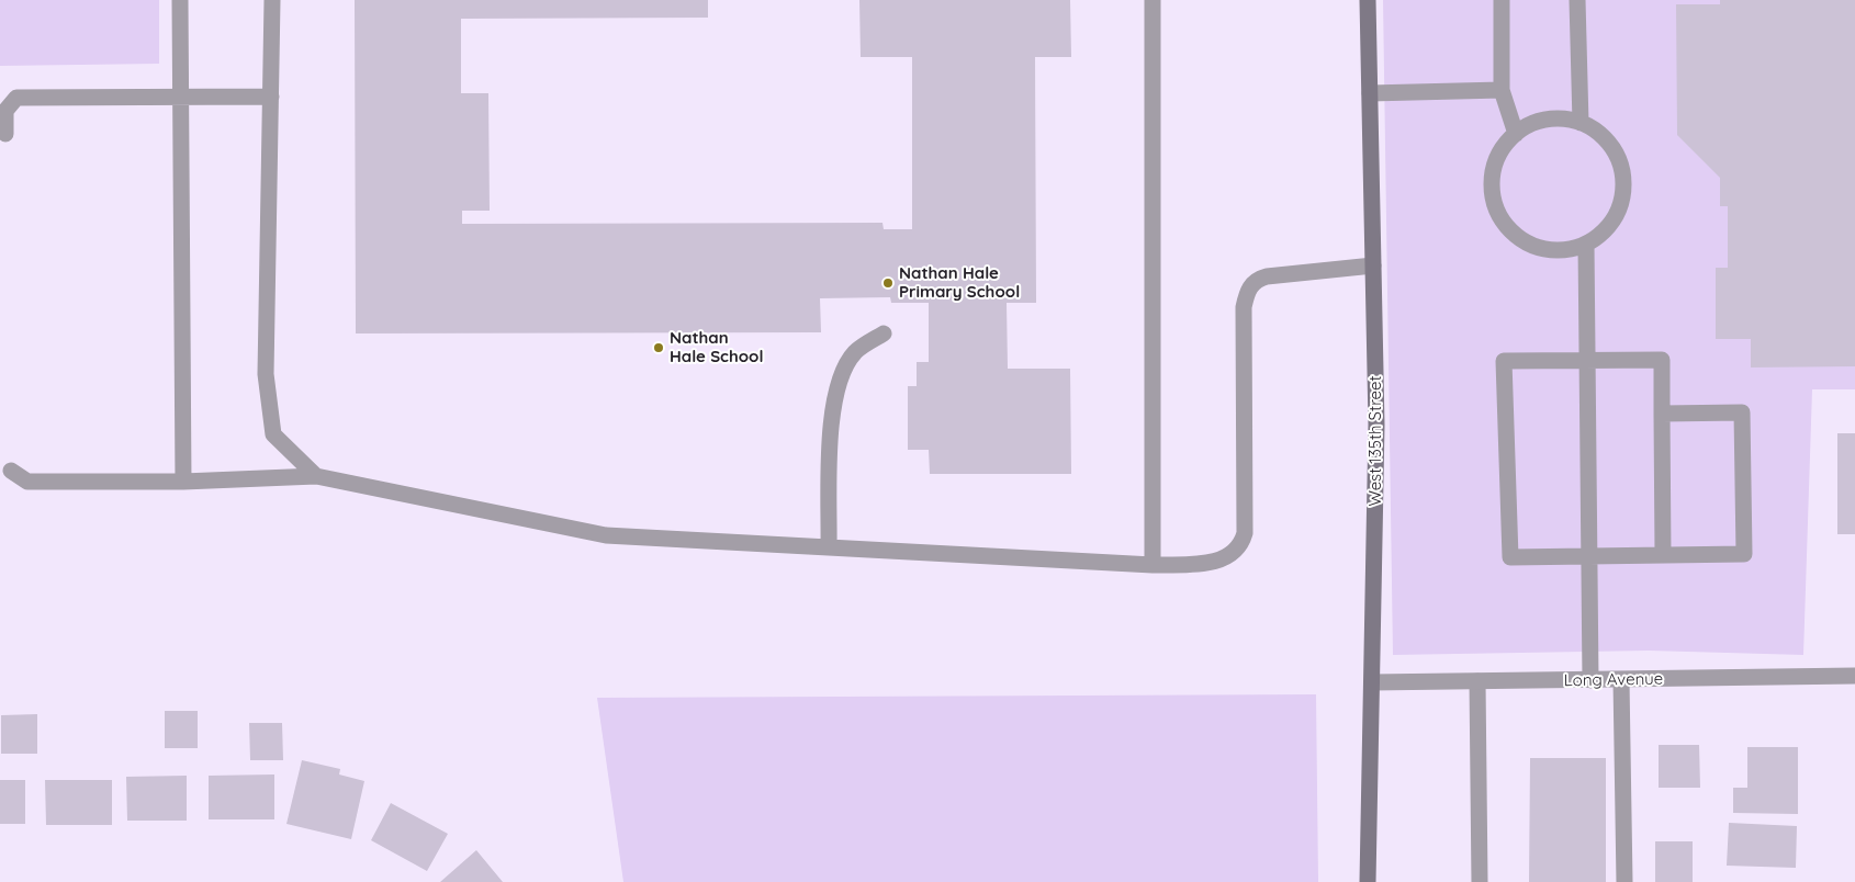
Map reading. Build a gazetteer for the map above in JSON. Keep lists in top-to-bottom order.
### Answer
{
  "streets": {
    "street": ["West 135th Street", "Long Avenue"]
  },
  "crossings": [
    ["West 135th Street", "Long Avenue"]
  ],
  "places": ["Nathan Hale Primary School", "Nathan Hale School"]
}
